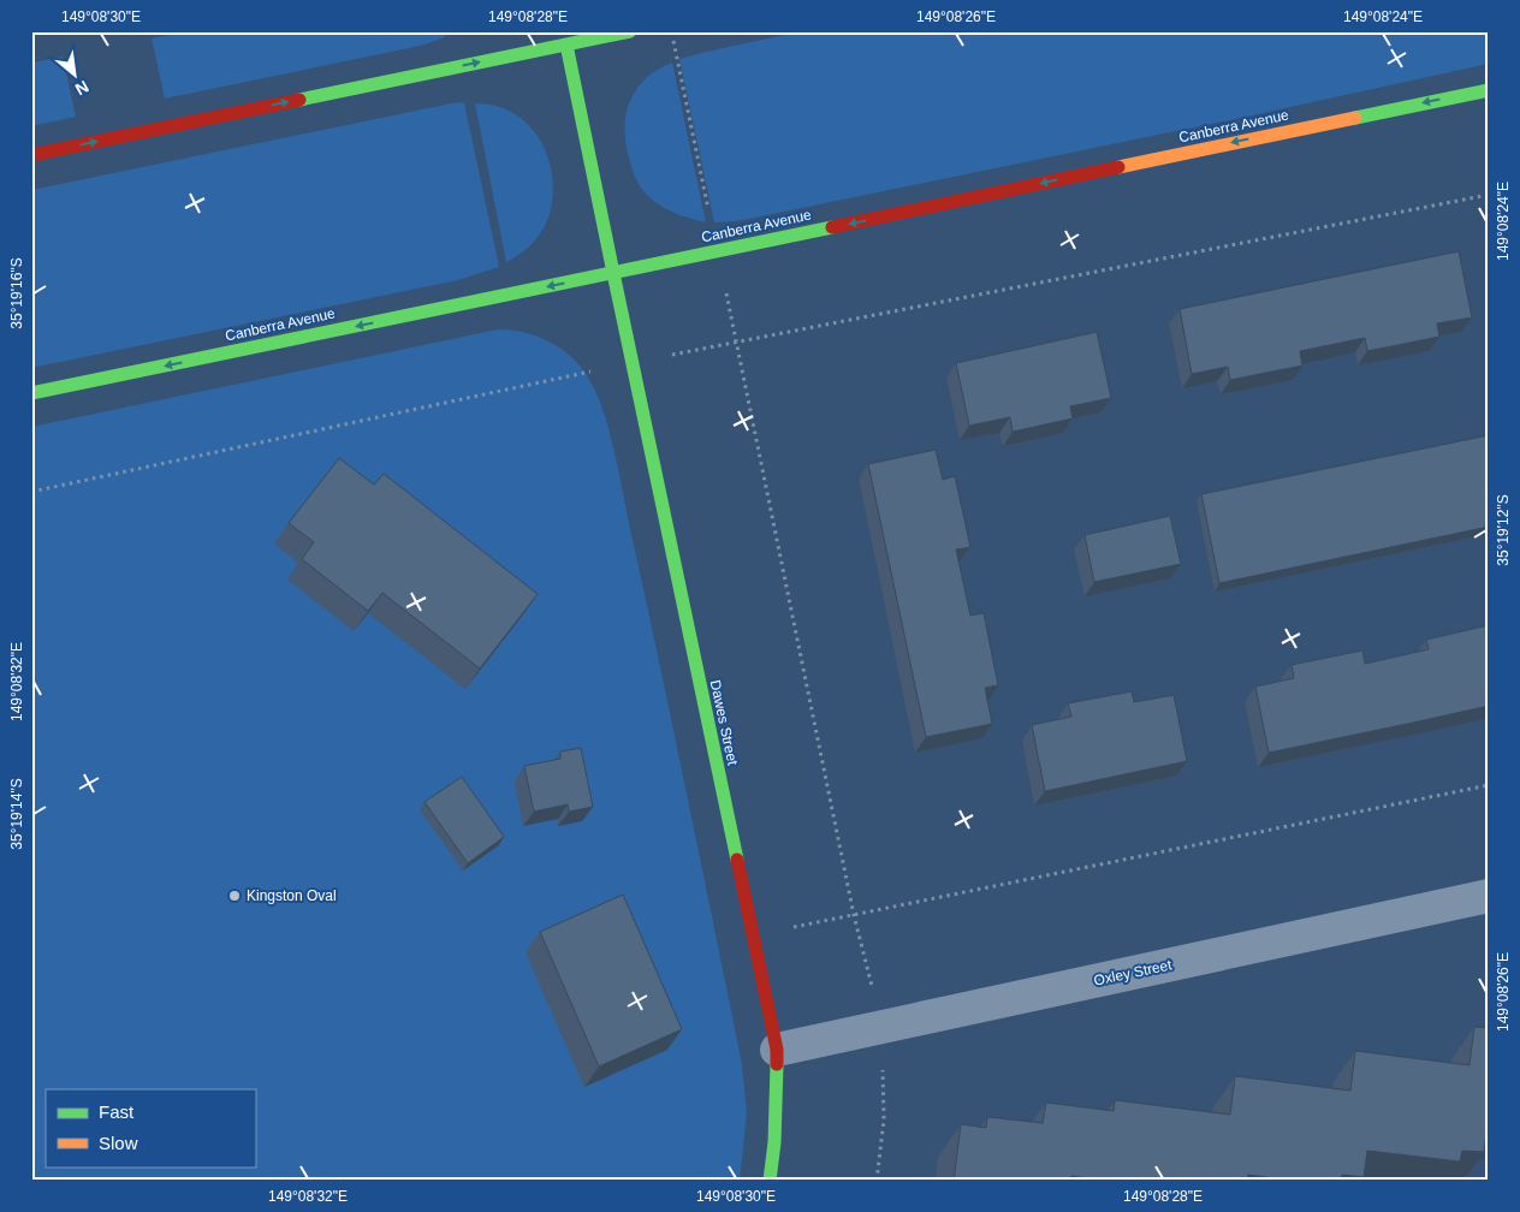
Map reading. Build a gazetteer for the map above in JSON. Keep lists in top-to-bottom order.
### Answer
{
  "streets": {
    "main road": ["Canberra Avenue", "Dawes Street"],
    "street": ["Oxley Street"]
  },
  "crossings": [
    ["Canberra Avenue", "Dawes Street"],
    ["Dawes Street", "Oxley Street"]
  ],
  "one_way": ["Canberra Avenue"],
  "places": ["Kingston Oval"],
  "legend": ["Fast", "Slow"],
  "north": "bottom right",
  "coordinates": [
    "149°08'30\"E",
    "149°08'28\"E",
    "149°08'26\"E",
    "149°08'24\"E",
    "35°19'16\"S",
    "35°19'12\"S",
    "149°08'32\"E",
    "35°19'14\"S"
  ]
}
